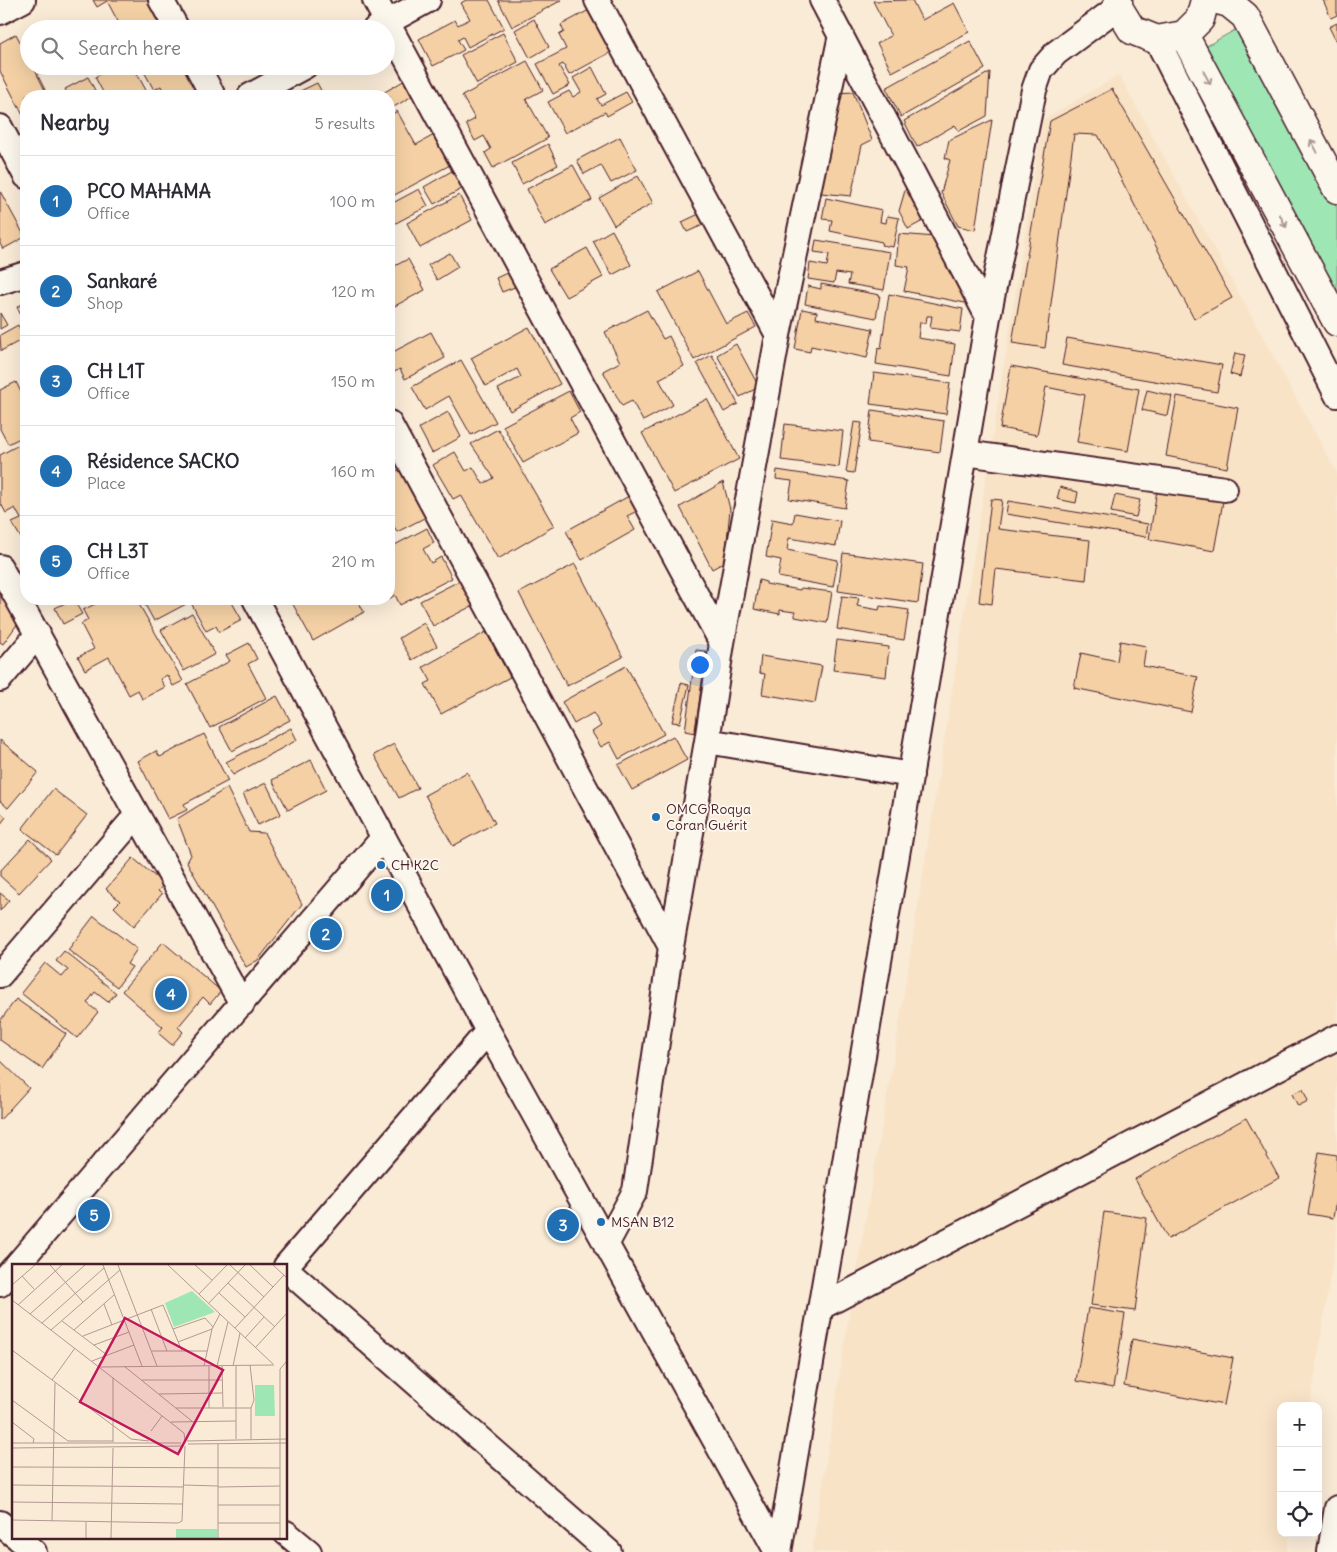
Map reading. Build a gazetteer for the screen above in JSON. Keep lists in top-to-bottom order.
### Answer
{
  "places": ["OMCG Roqya Coran Guérit", "CH K2C", "MSAN B12"],
  "page": {
    "search": "Search here",
    "heading": ["Nearby", "5 results"],
    "list": [
      {
        "mark": "1",
        "name": "PCO MAHAMA",
        "note": "Office",
        "value": "100 m"
      },
      {
        "mark": "2",
        "name": "Sankaré",
        "note": "Shop",
        "value": "120 m"
      },
      {
        "mark": "3",
        "name": "CH L1T",
        "note": "Office",
        "value": "150 m"
      },
      {
        "mark": "4",
        "name": "Résidence SACKO",
        "note": "Place",
        "value": "160 m"
      },
      {
        "mark": "5",
        "name": "CH L3T",
        "note": "Office",
        "value": "210 m"
      }
    ],
    "pins": [
      "1",
      "2",
      "4",
      "5",
      "3"
    ],
    "map_buttons": ["+", "−"]
  }
}
